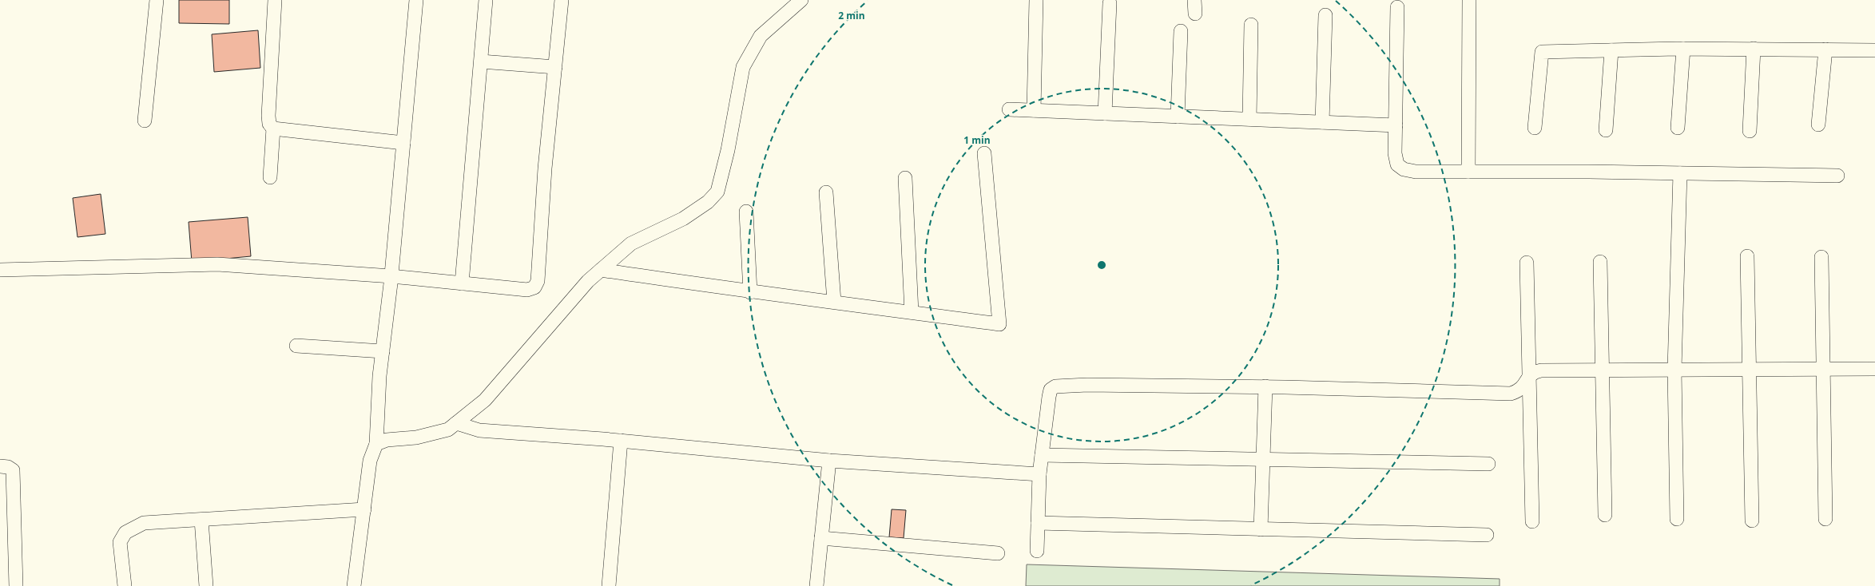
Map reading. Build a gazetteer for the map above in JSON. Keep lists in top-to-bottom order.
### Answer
{
  "rings": ["2 min", "1 min"]
}
